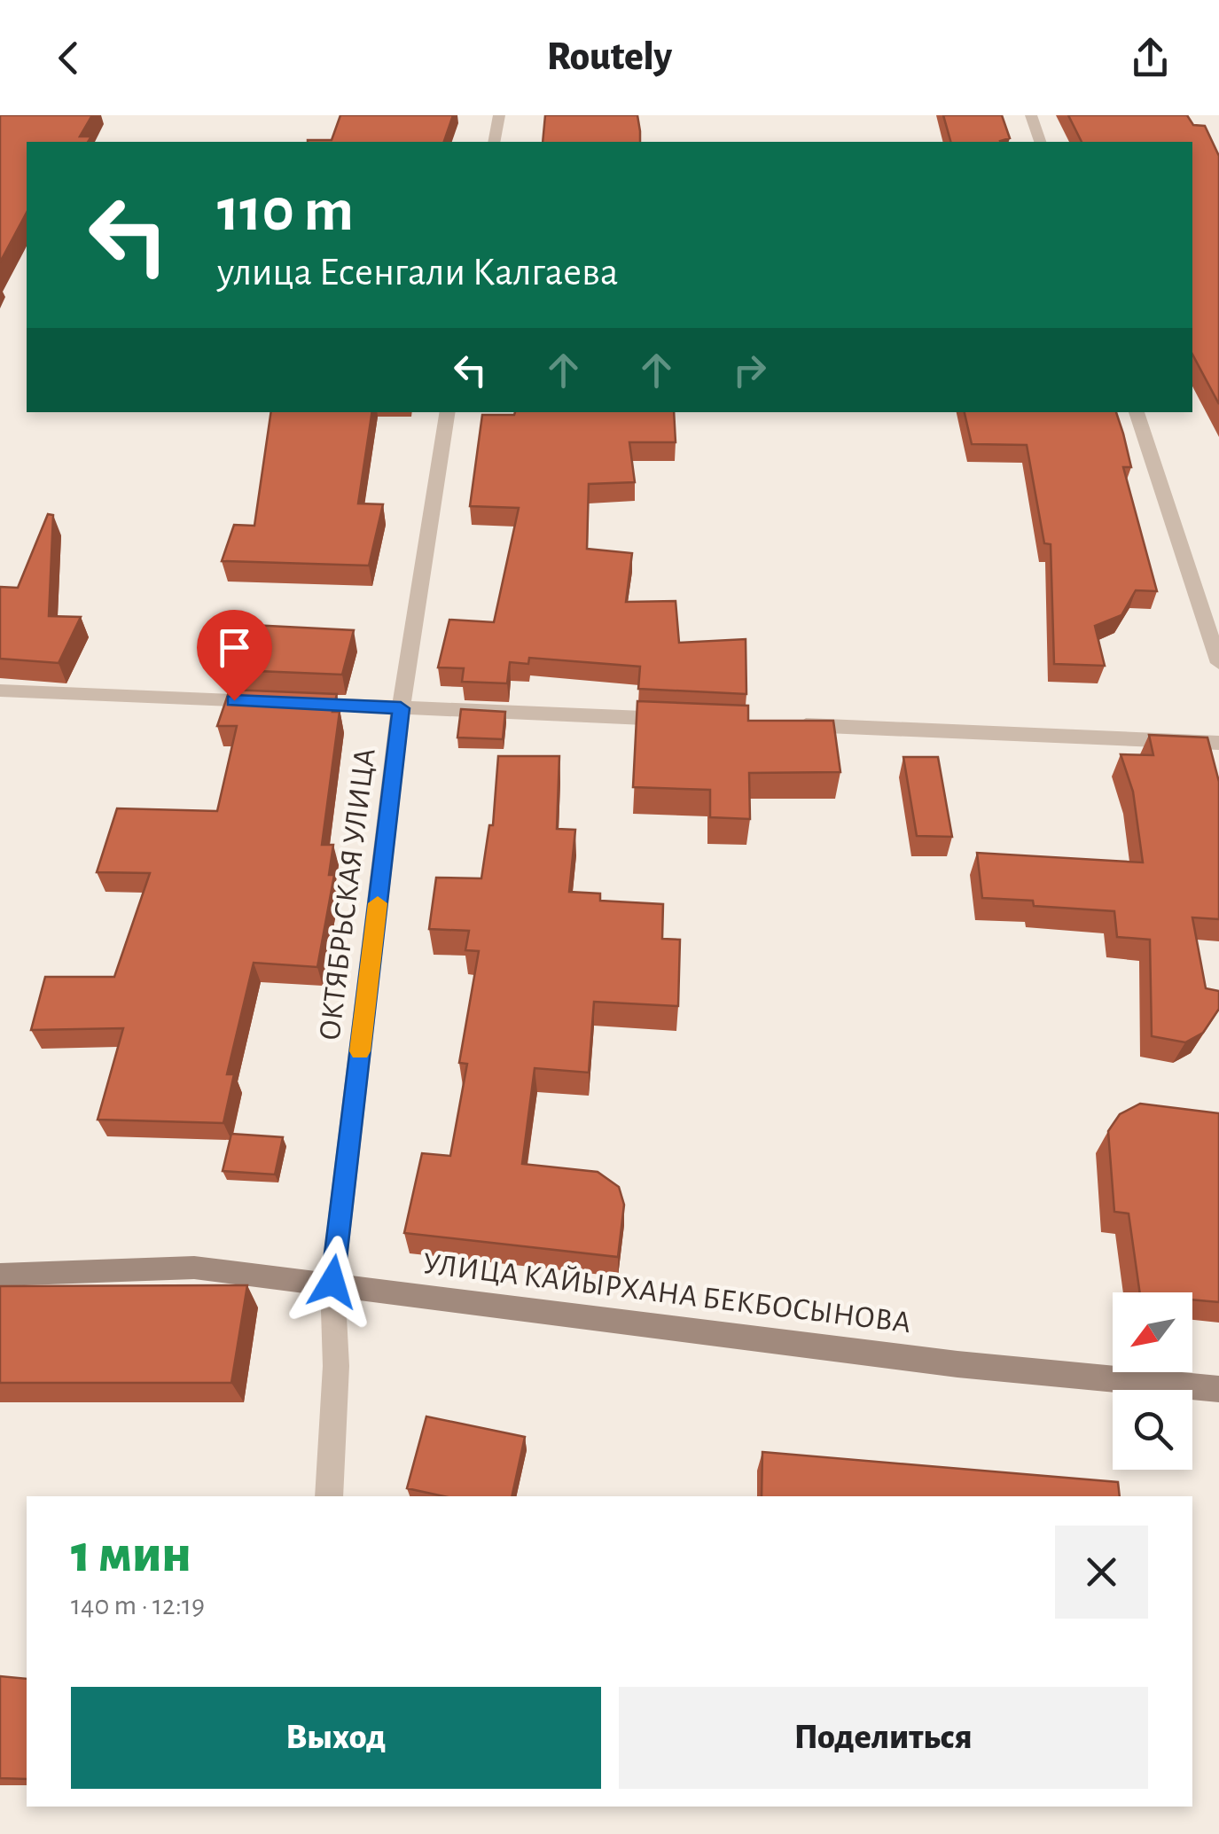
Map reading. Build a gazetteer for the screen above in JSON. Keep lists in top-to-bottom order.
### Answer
{
  "streets": {
    "street": ["ОКТЯБРЬСКАЯ УЛИЦА", "УЛИЦА КАЙЫРХАНА БЕКБОСЫНОВА"]
  },
  "crossings": [
    ["ОКТЯБРЬСКАЯ УЛИЦА", "УЛИЦА КАЙЫРХАНА БЕКБОСЫНОВА"]
  ],
  "north": "bottom left",
  "page": {
    "header": "Routely",
    "turn": ["110 m", "улица Есенгали Калгаева"],
    "heading": ["1 мин", "140 m · 12:19"],
    "buttons": ["Выход", "Поделиться"]
  }
}
